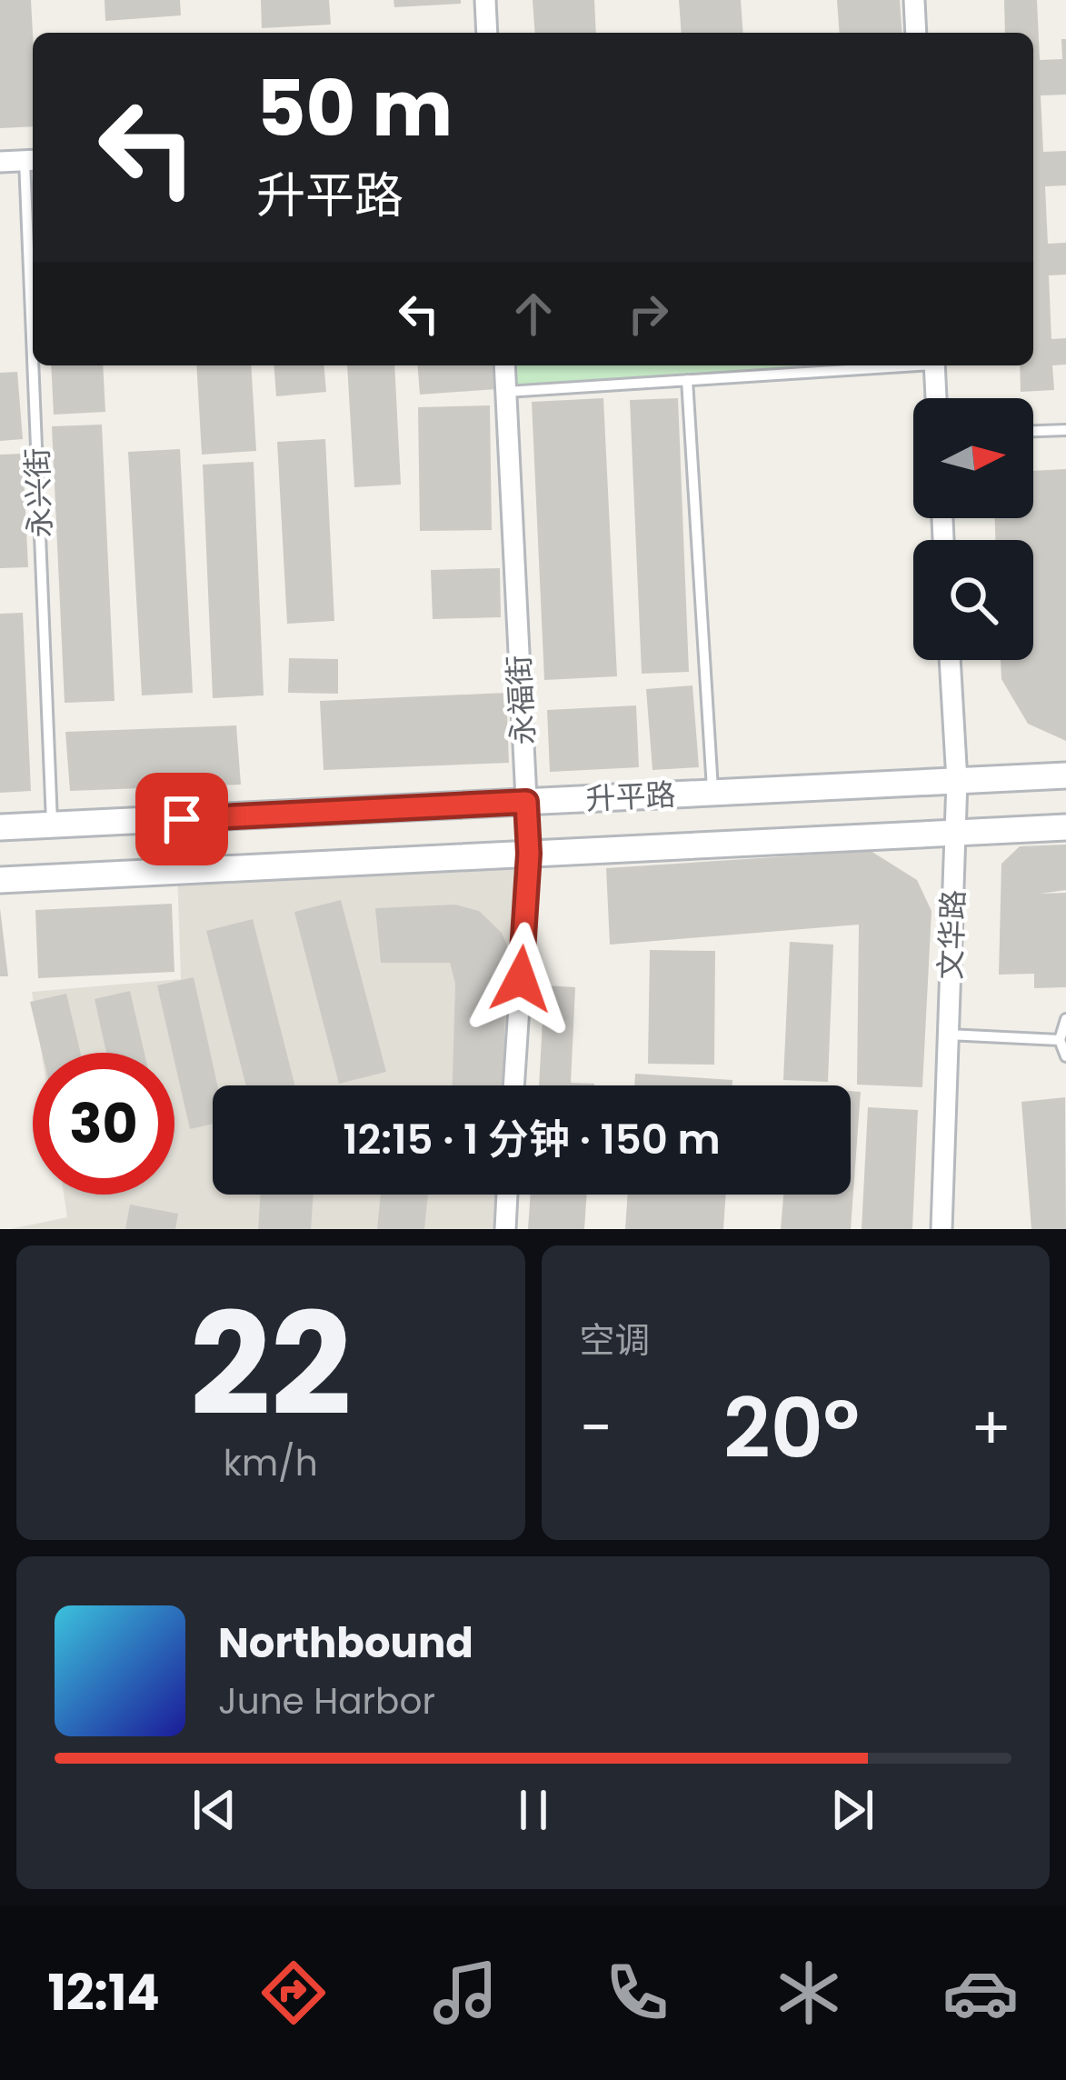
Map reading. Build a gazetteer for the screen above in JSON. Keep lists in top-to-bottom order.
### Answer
{
  "streets": {
    "street": ["永福街", "升平路", "文华路"],
    "lane": ["永兴街"]
  },
  "crossings": [
    ["永兴街", "升平路"],
    ["永福街", "升平路"],
    ["升平路", "文华路"]
  ],
  "north": "right",
  "page": {
    "turn": ["50 m", "升平路"],
    "limit": "30",
    "trip": "12:15 · 1 分钟 · 150 m",
    "tile": [
      ["22", "km/h"],
      "空调"
    ],
    "heat": ["−", "20°", "+"],
    "song": ["Northbound", "June Harbor"],
    "tabs": "12:14"
  }
}
